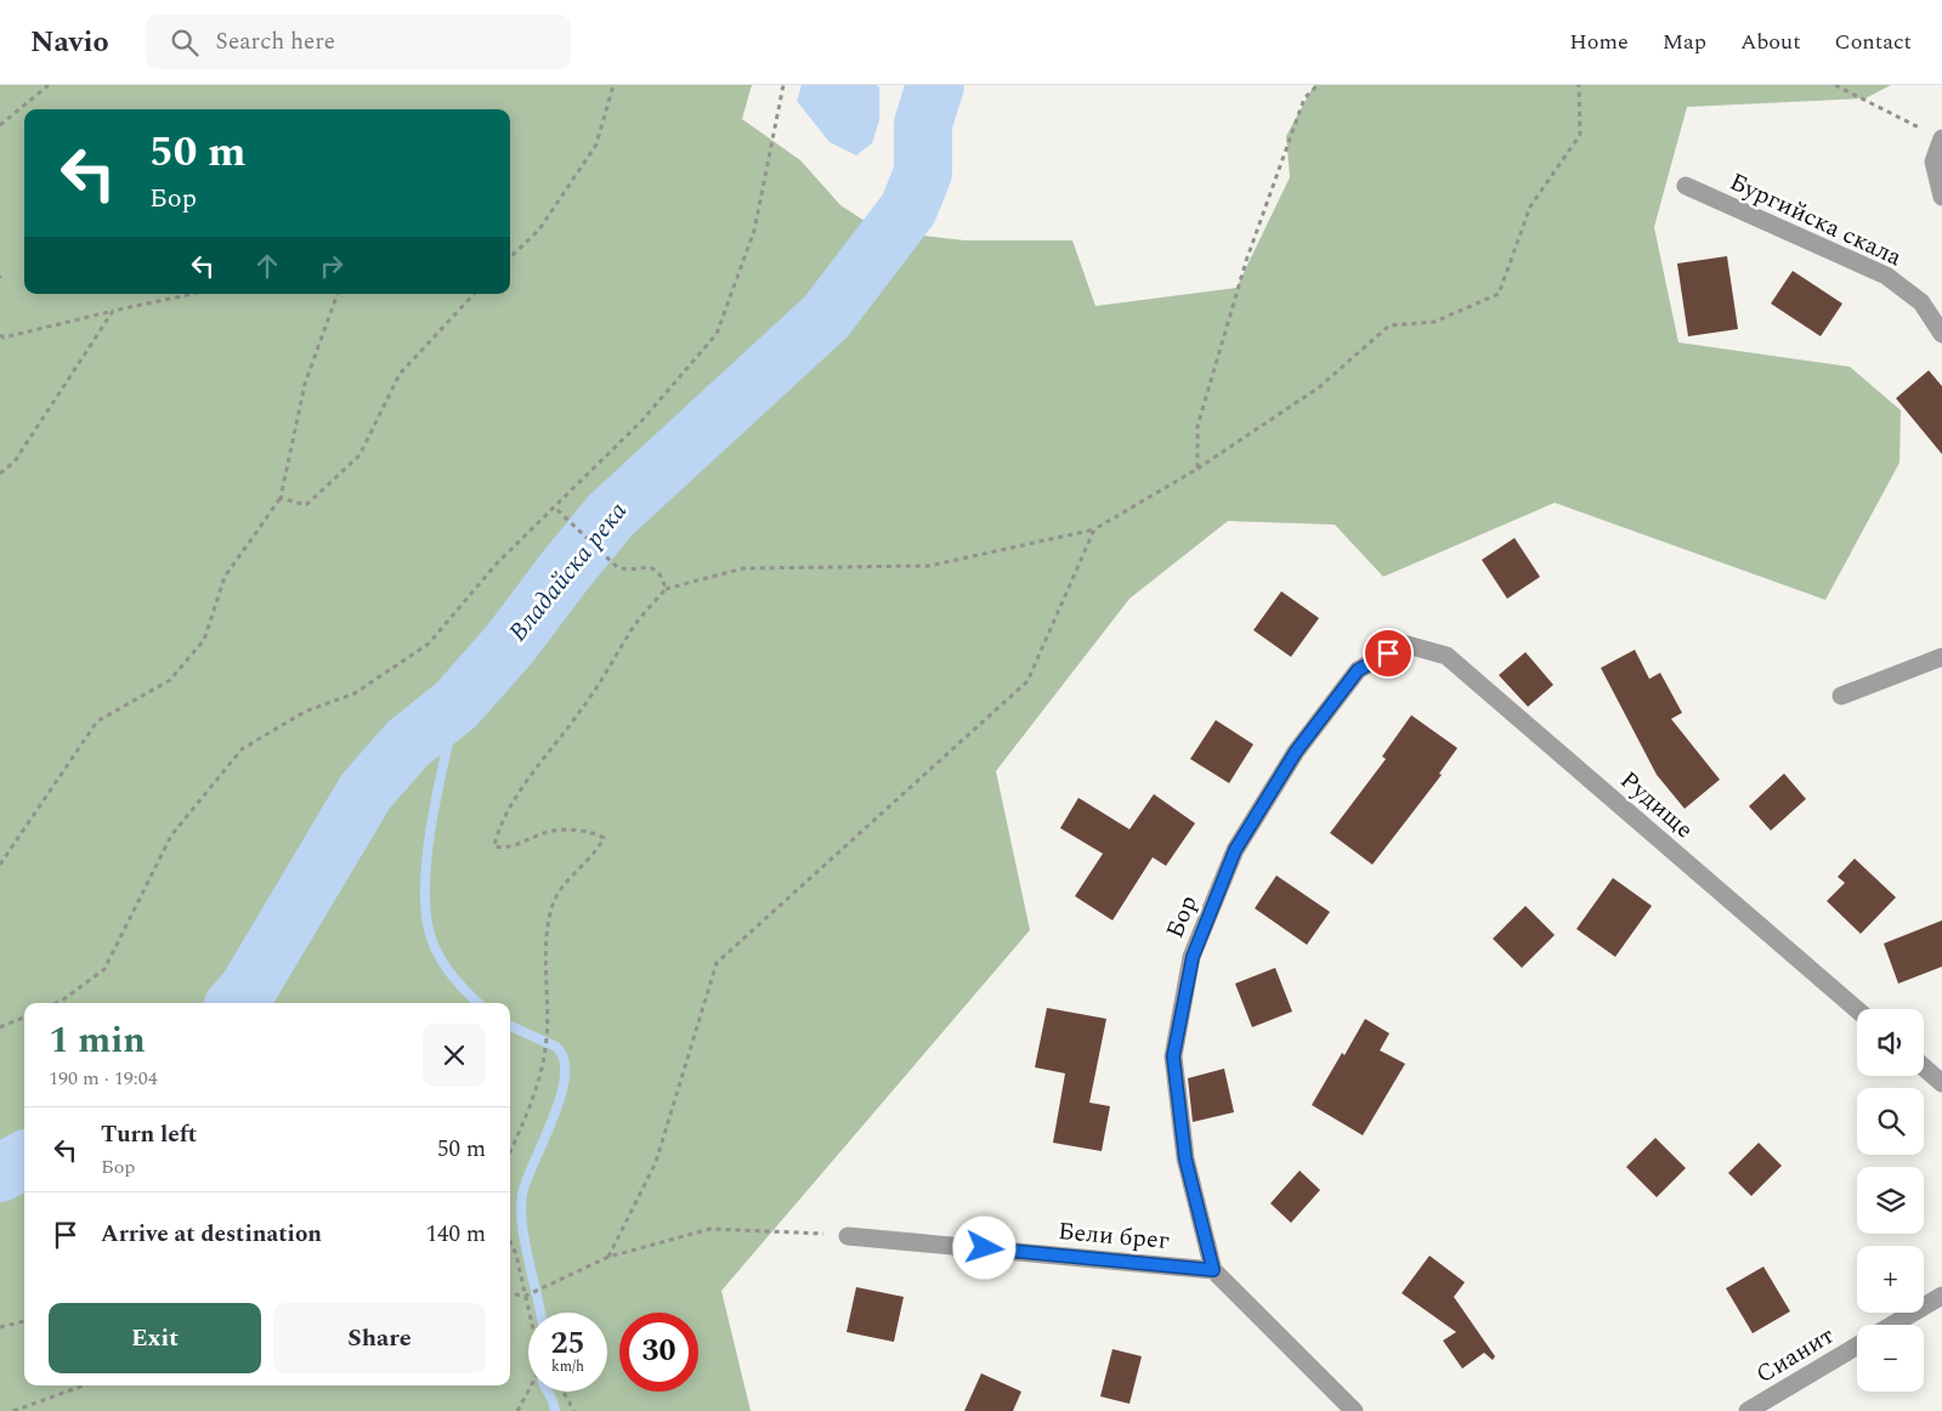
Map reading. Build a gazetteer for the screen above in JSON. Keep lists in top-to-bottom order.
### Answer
{
  "streets": {
    "street": [
      "Бургийска скала",
      "Рудище",
      "Бор",
      "Бели брег",
      "Сианит"
    ]
  },
  "crossings": [
    ["Рудище", "Бор"],
    ["Бор", "Бели брег"]
  ],
  "water": ["Владайска река"],
  "page": {
    "header": "Navio",
    "search": "Search here",
    "nav": [
      "Home",
      "Map",
      "About",
      "Contact"
    ],
    "turn": ["50 m", "Бор"],
    "heading": ["1 min", "190 m · 19:04"],
    "map_buttons": ["+", "−"],
    "list": [
      {
        "name": "Turn left",
        "note": "Бор",
        "value": "50 m"
      },
      {
        "name": "Arrive at destination",
        "value": "140 m"
      }
    ],
    "buttons": ["Exit", "Share"],
    "speed": "25 km/h",
    "limit": "30"
  }
}
